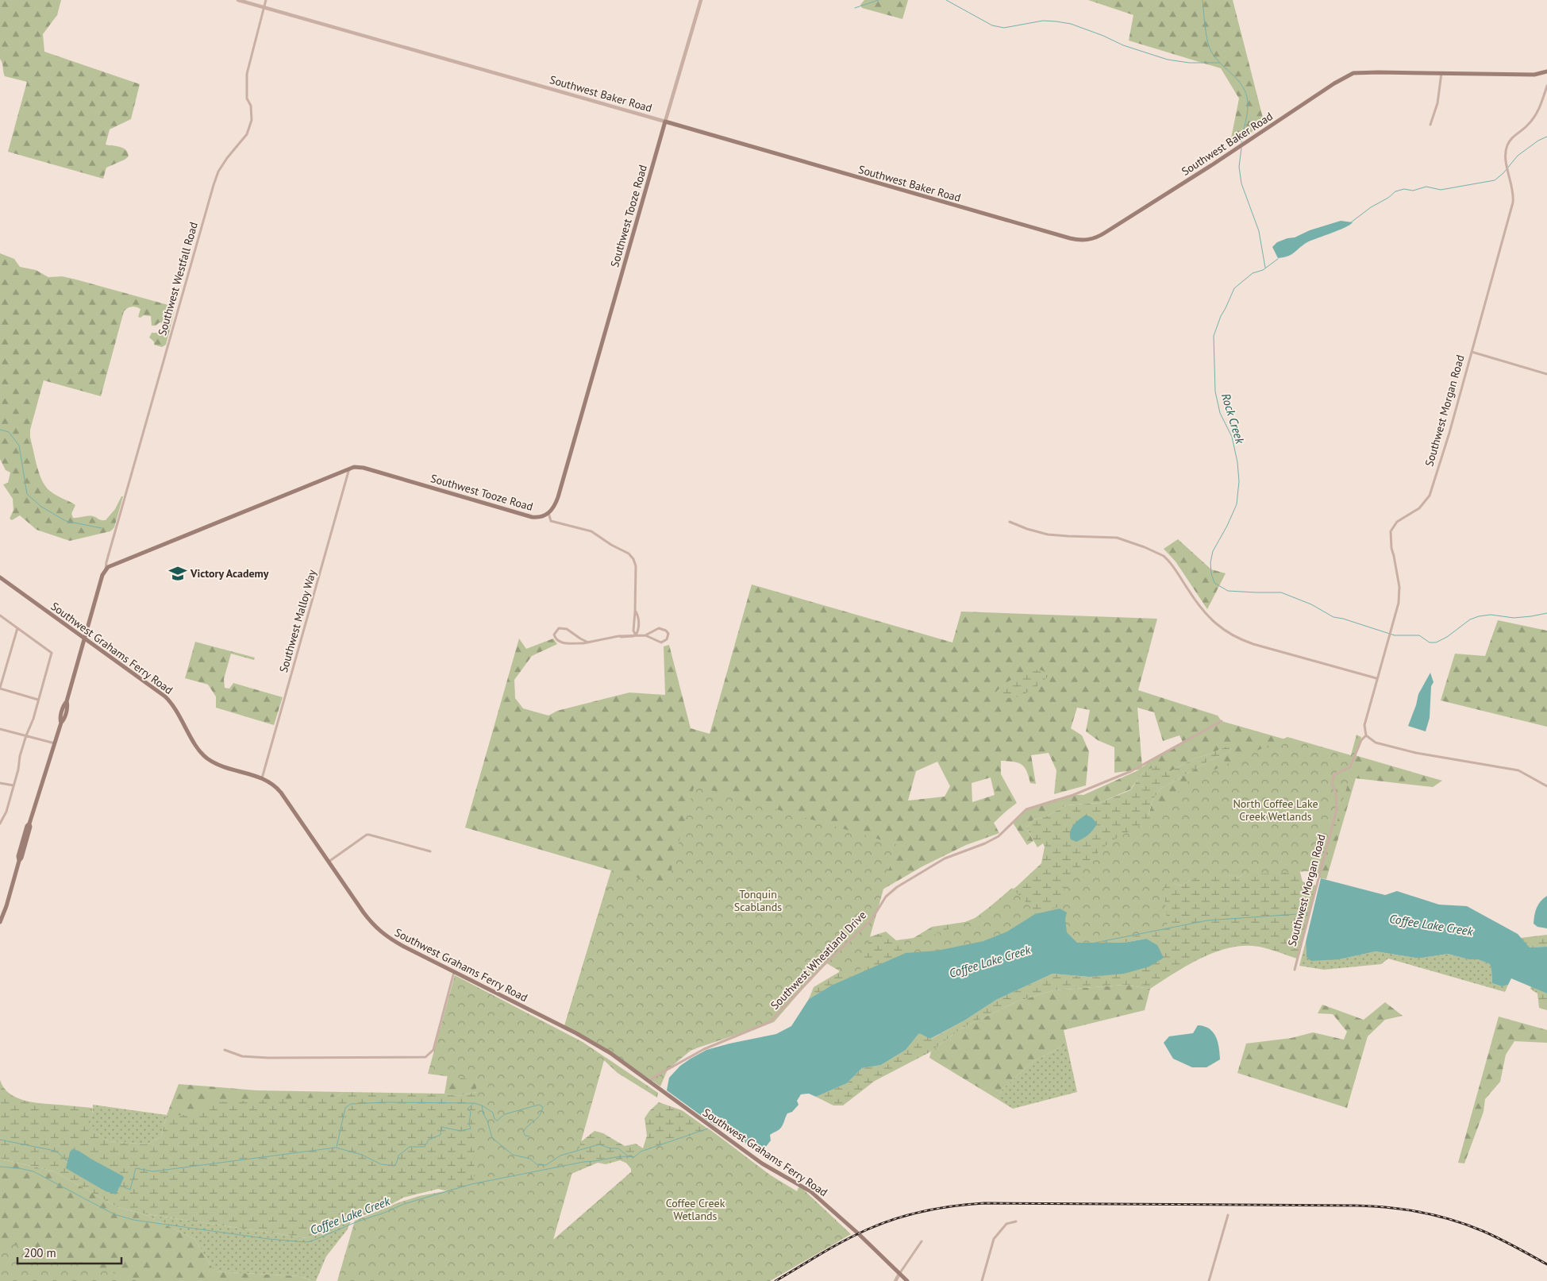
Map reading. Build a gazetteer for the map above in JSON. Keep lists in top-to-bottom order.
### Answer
{
  "streets": {
    "main road": ["Southwest Baker Road", "Southwest Tooze Road", "Southwest Grahams Ferry Road"],
    "street": [
      "Southwest Westfall Road",
      "Southwest Morgan Road",
      "Southwest Malloy Way",
      "Southwest Wheatland Drive"
    ]
  },
  "crossings": [
    ["Southwest Baker Road", "Southwest Tooze Road"],
    ["Southwest Baker Road", "Southwest Westfall Road"],
    ["Southwest Tooze Road", "Southwest Westfall Road"],
    ["Southwest Tooze Road", "Southwest Malloy Way"],
    ["Southwest Malloy Way", "Southwest Grahams Ferry Road"],
    ["Southwest Grahams Ferry Road", "Southwest Wheatland Drive"]
  ],
  "water": ["Rock Creek", "Coffee Lake Creek"],
  "parks": ["North Coffee Lake Creek Wetlands", "Tonquin Scablands", "Coffee Creek Wetlands"],
  "places": {
    "school or university": ["Victory Academy"]
  },
  "scale_bar": "200 m"
}
